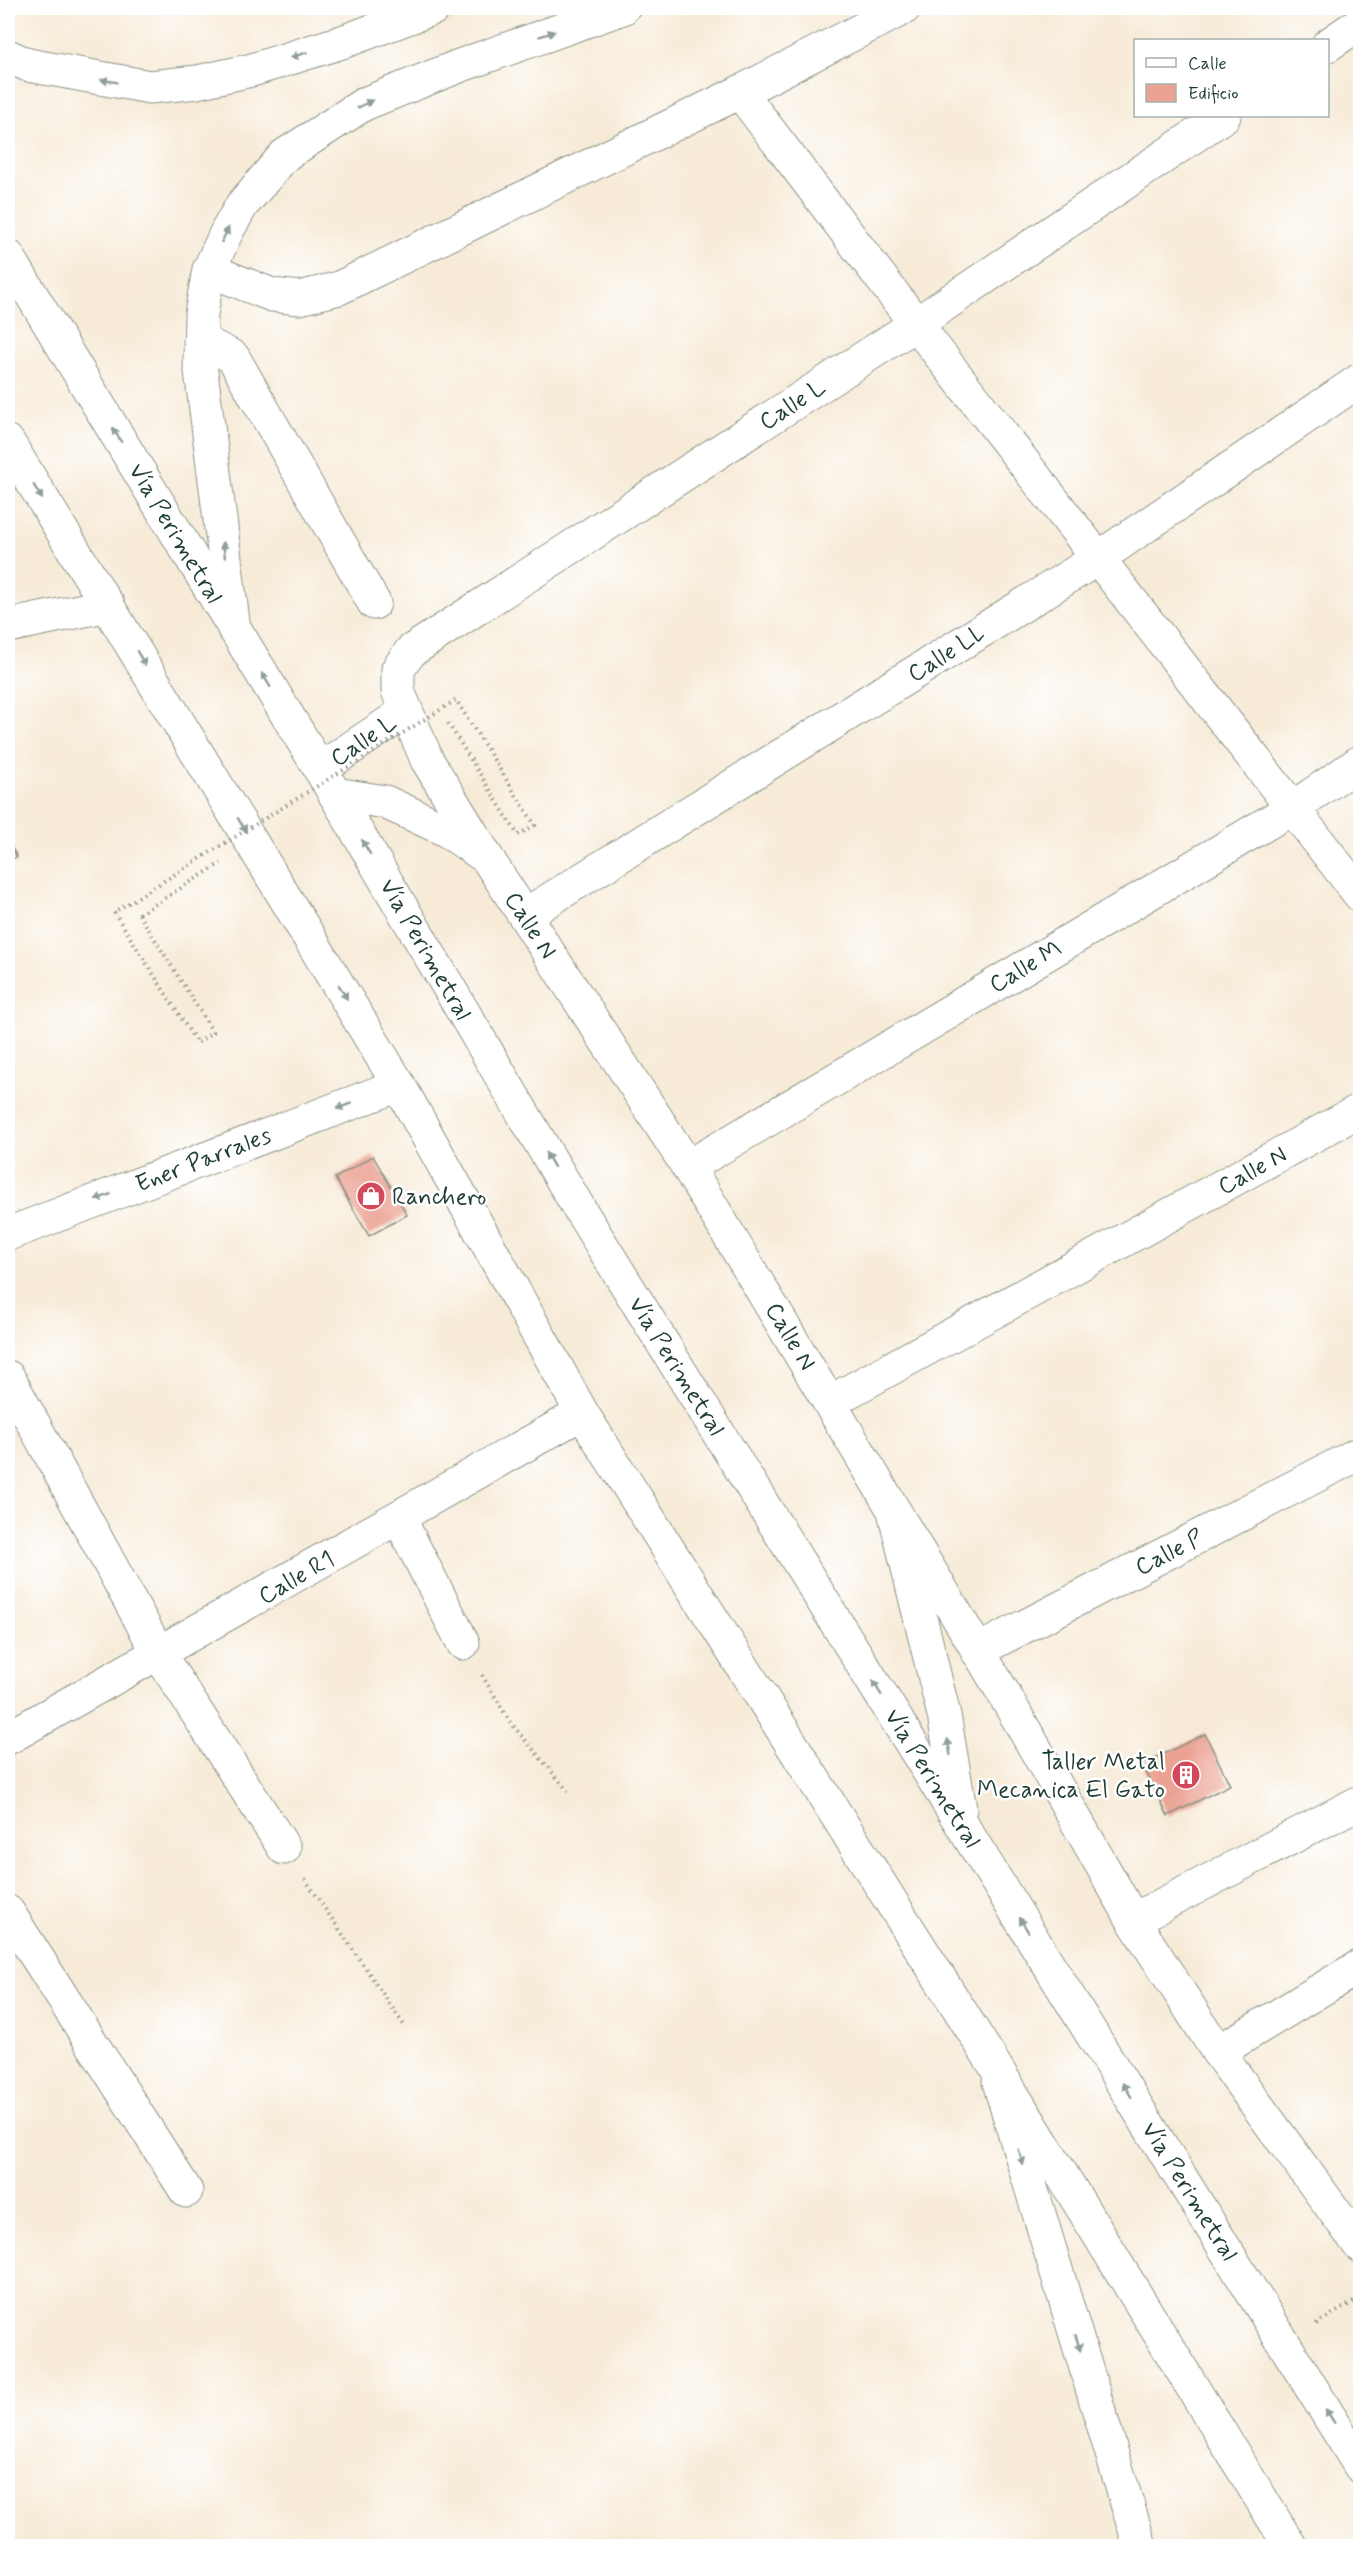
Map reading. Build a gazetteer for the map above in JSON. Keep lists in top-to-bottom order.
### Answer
{
  "streets": {
    "main road": [
      "Calle L",
      "Vía Perimetral",
      "Calle LL",
      "Calle N",
      "Calle M",
      "Ener Parrales",
      "Calle P",
      "Calle R1"
    ]
  },
  "crossings": [
    ["Calle L", "Vía Perimetral"],
    ["Calle L", "Calle N"],
    ["Calle LL", "Calle N"],
    ["Calle N", "Calle M"]
  ],
  "one_way": ["Ener Parrales"],
  "places": {
    "shop": ["Ranchero"],
    "building": ["Taller Metal Mecanica El Gato"]
  },
  "legend": ["Calle", "Edificio"]
}
